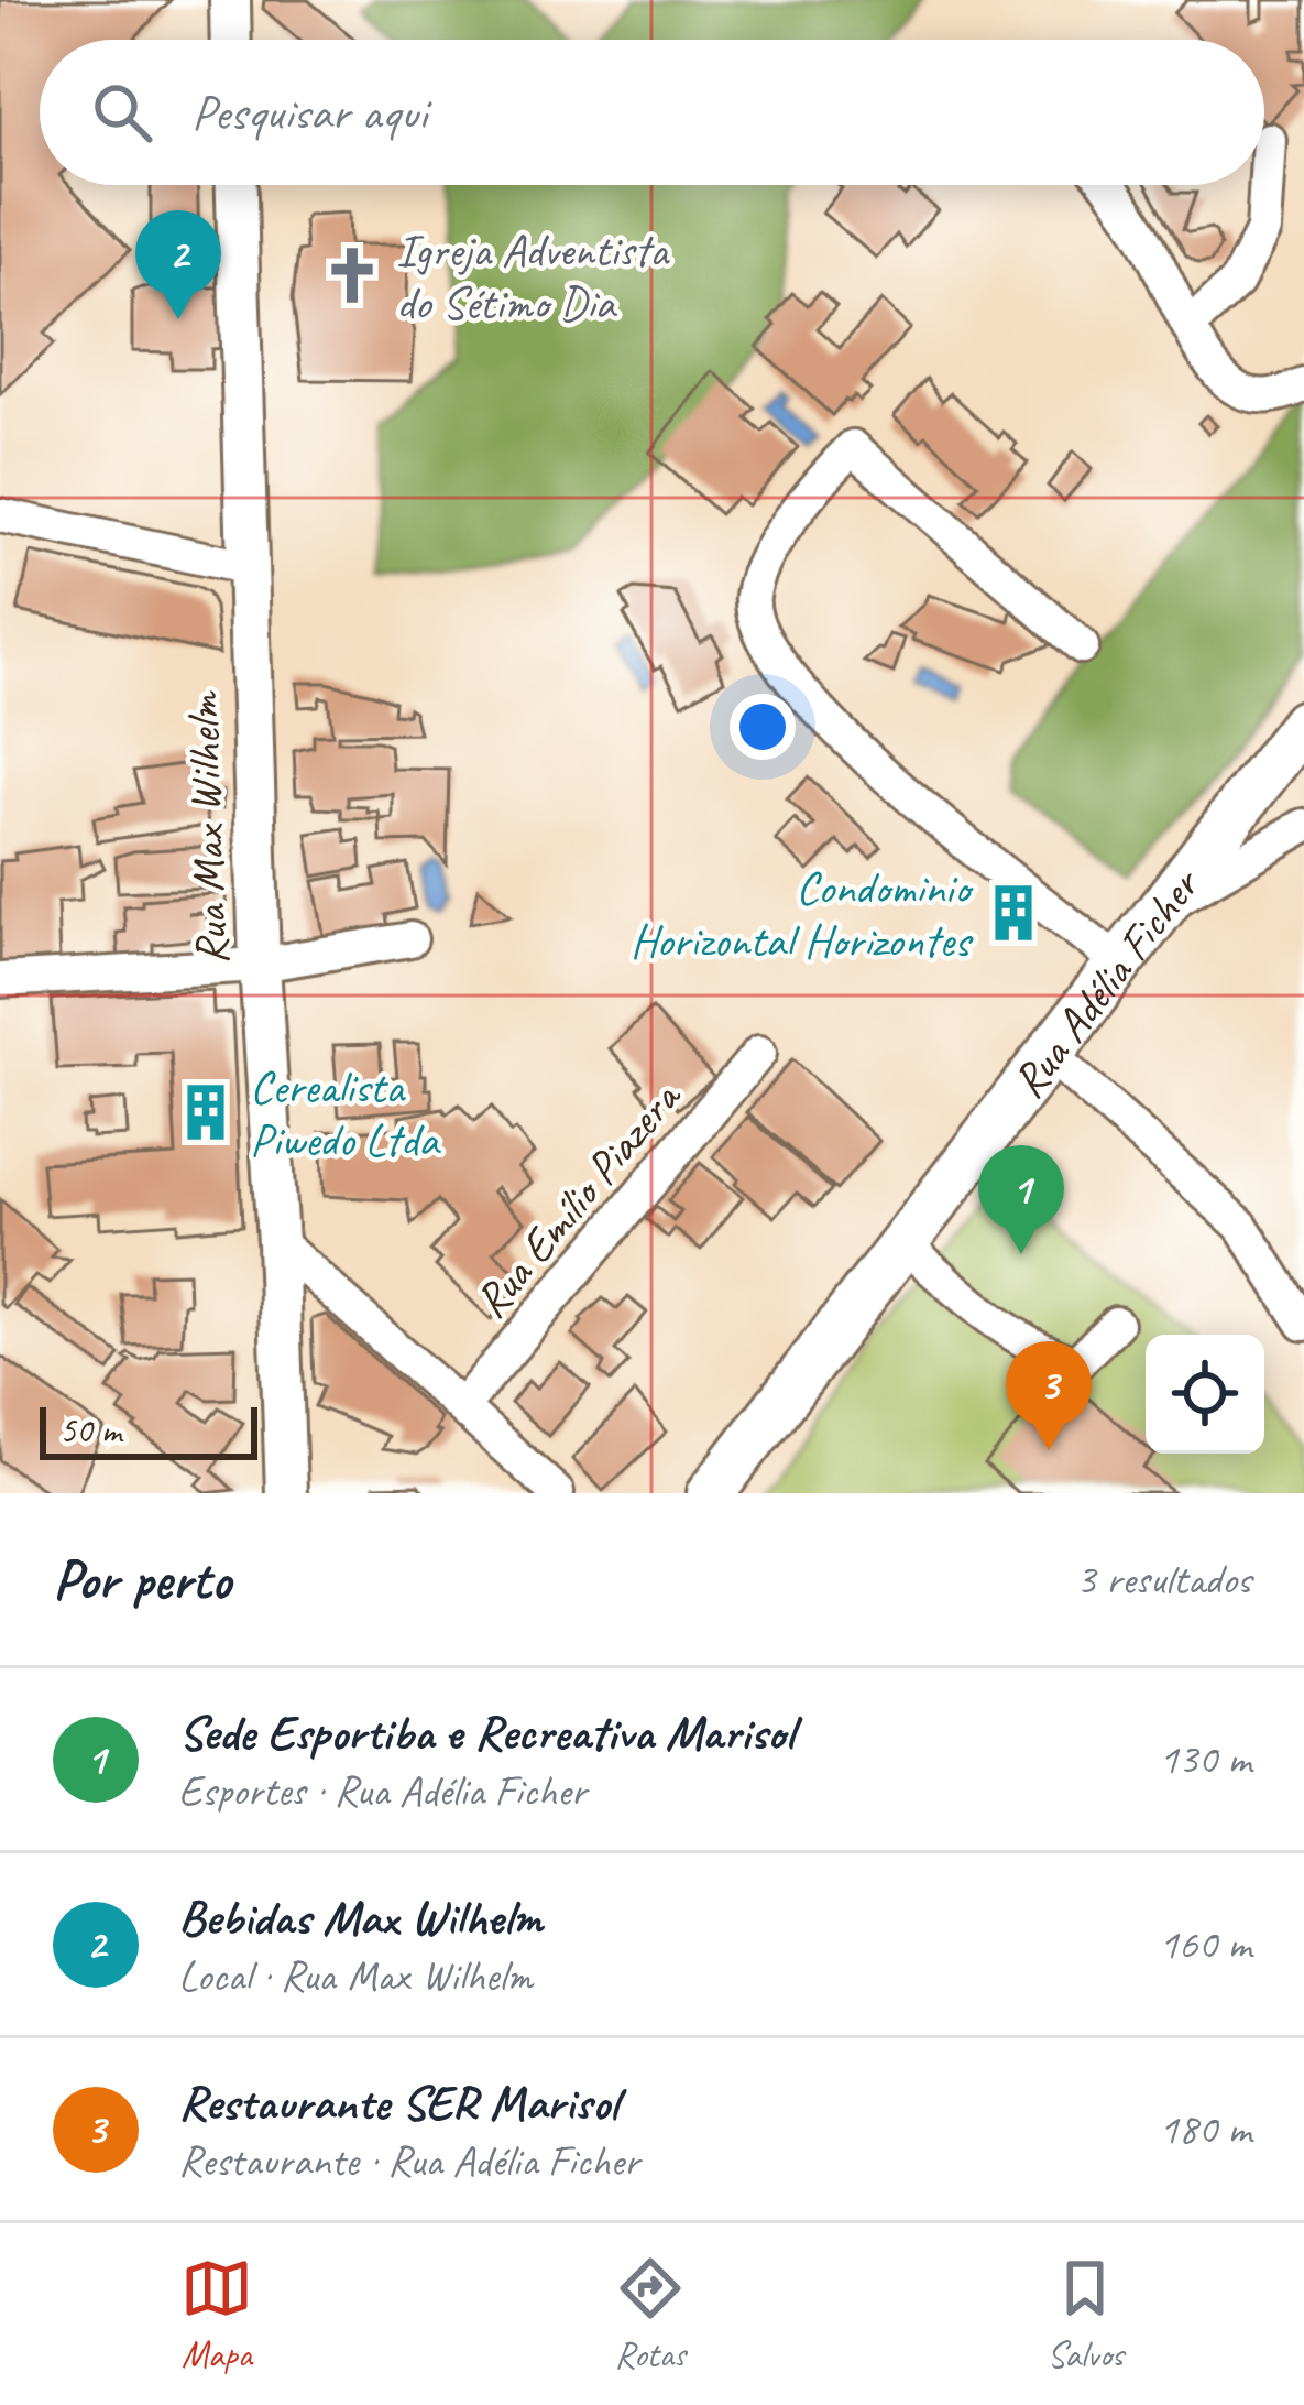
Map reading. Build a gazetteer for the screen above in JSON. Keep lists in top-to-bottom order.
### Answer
{
  "streets": {
    "highway": ["Rua Adélia Ficher"],
    "main road": ["Rua Max Wilhelm"],
    "street": ["Rua Emílio Piazera"]
  },
  "places": {
    "church": ["Igreja Adventista do Sétimo Dia"],
    "building": ["Condominio Horizontal Horizontes", "Cerealista Piwedo Ltda"]
  },
  "scale_bar": "50 m",
  "page": {
    "search": "Pesquisar aqui",
    "pins": ["2", "1", "3"],
    "scale": "50 m",
    "heading": ["Por perto", "3 resultados"],
    "list": [
      {
        "mark": "1",
        "name": "Sede Esportiba e Recreativa Marisol",
        "note": "Esportes · Rua Adélia Ficher",
        "value": "130 m"
      },
      {
        "mark": "2",
        "name": "Bebidas Max Wilhelm",
        "note": "Local · Rua Max Wilhelm",
        "value": "160 m"
      },
      {
        "mark": "3",
        "name": "Restaurante SER Marisol",
        "note": "Restaurante · Rua Adélia Ficher",
        "value": "180 m"
      }
    ],
    "nav": ["Mapa", "Rotas", "Salvos"]
  }
}
